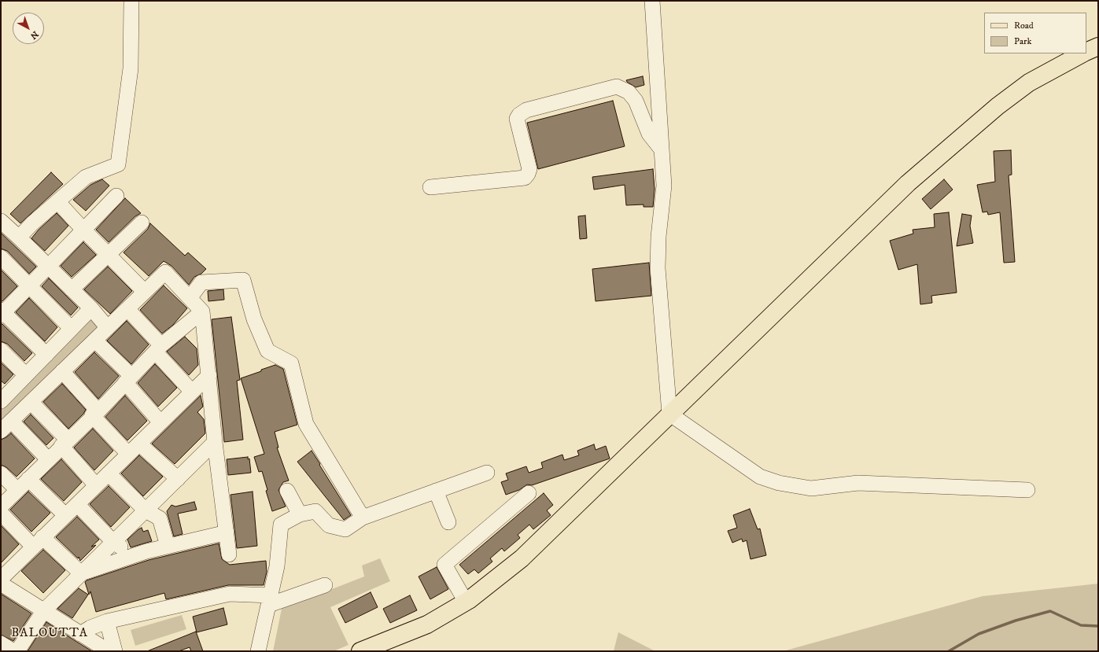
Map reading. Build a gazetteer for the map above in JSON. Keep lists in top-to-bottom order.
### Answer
{
  "districts": ["BALOUTTA"],
  "legend": ["Road", "Park"],
  "north": "bottom right"
}
